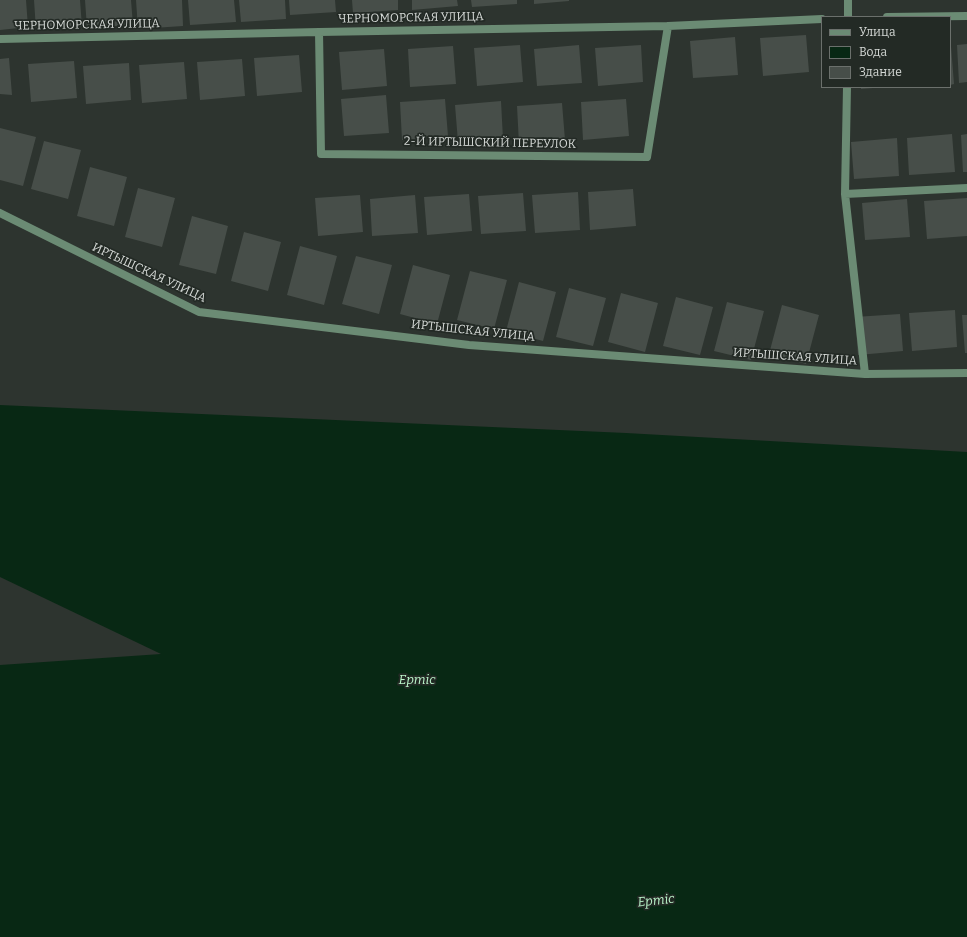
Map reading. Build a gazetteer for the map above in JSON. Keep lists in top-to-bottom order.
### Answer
{
  "streets": {
    "street": ["ЧЕРНОМОРСКАЯ УЛИЦА", "2-Й ИРТЫШСКИЙ ПЕРЕУЛОК", "ИРТЫШСКАЯ УЛИЦА"]
  },
  "crossings": [
    ["ЧЕРНОМОРСКАЯ УЛИЦА", "2-Й ИРТЫШСКИЙ ПЕРЕУЛОК"]
  ],
  "water": ["Ертіс"],
  "legend": ["Улица", "Вода", "Здание"]
}
